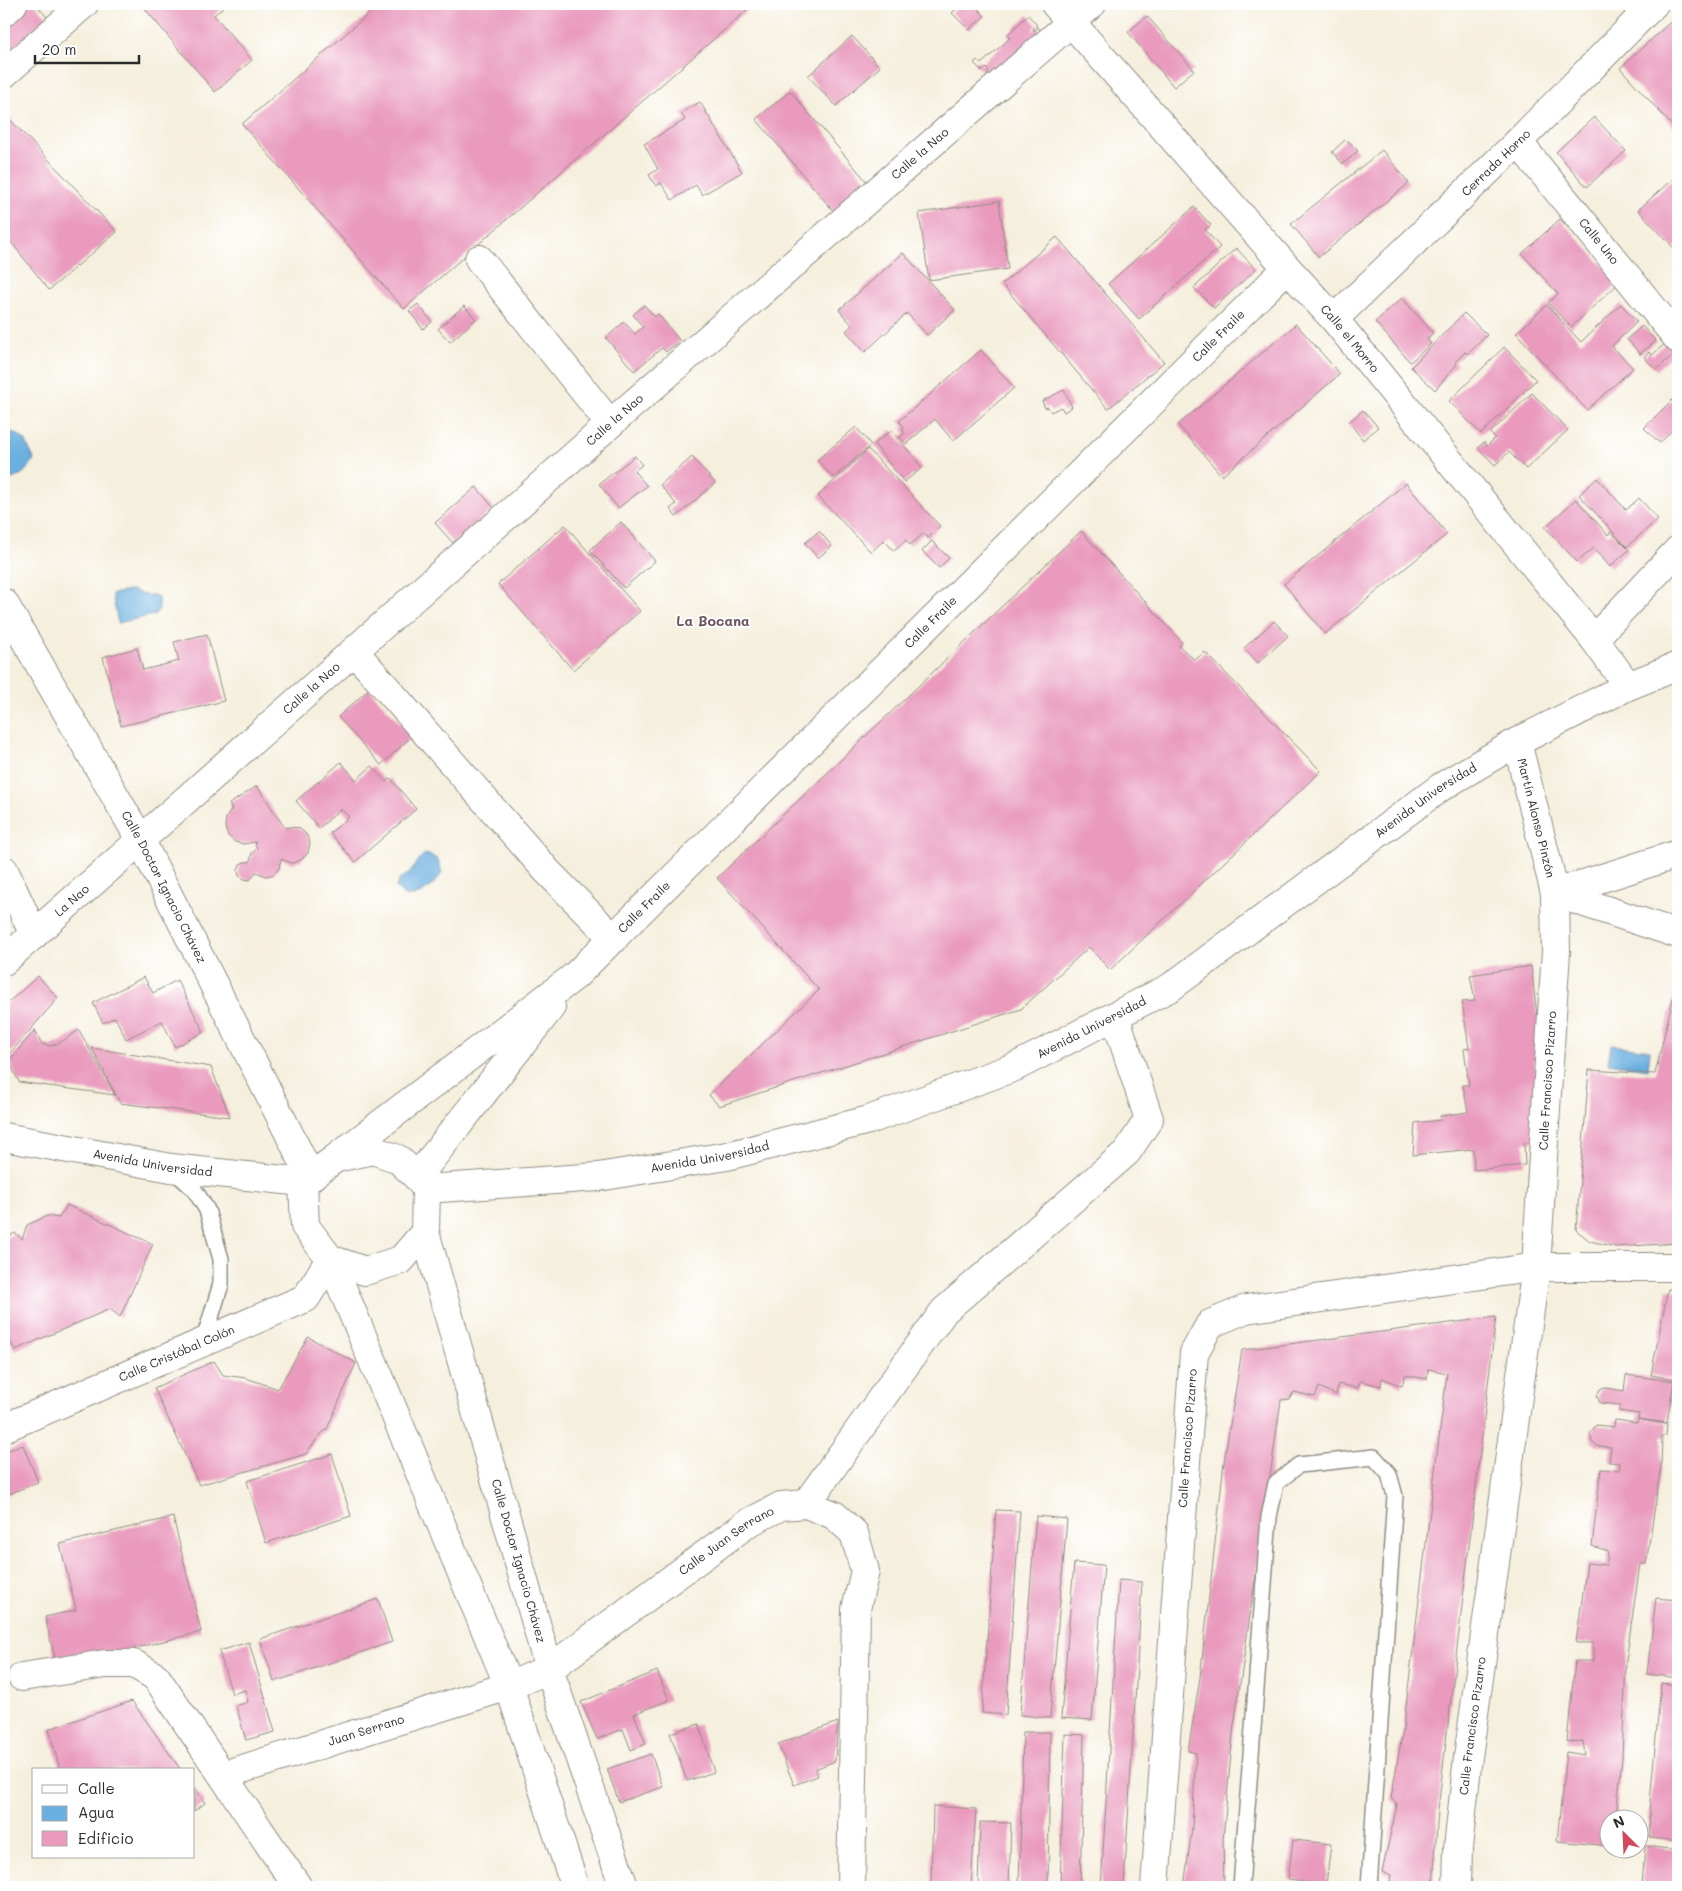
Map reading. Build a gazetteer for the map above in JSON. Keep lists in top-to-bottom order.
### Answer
{
  "streets": {
    "street": [
      "Calle la Nao",
      "Cerrada Horno",
      "Calle Uno",
      "Calle Fraile",
      "Calle el Morro",
      "Avenida Universidad",
      "Martín Alonso Pinzón",
      "Calle Doctor Ignacio Chávez",
      "La Nao",
      "Calle Francisco Pizarro",
      "Calle Cristóbal Colón",
      "Calle Juan Serrano",
      "Juan Serrano"
    ]
  },
  "crossings": [
    ["Calle la Nao", "Calle el Morro"],
    ["Calle la Nao", "Calle Doctor Ignacio Chávez"],
    ["Calle la Nao", "La Nao"],
    ["Cerrada Horno", "Calle Uno"],
    ["Cerrada Horno", "Calle el Morro"],
    ["Calle Fraile", "Calle el Morro"],
    ["Calle Fraile", "Avenida Universidad"],
    ["Calle Fraile", "Calle Doctor Ignacio Chávez"],
    ["Calle Fraile", "Calle Cristóbal Colón"],
    ["Calle el Morro", "Avenida Universidad"],
    ["Avenida Universidad", "Martín Alonso Pinzón"],
    ["Avenida Universidad", "Calle Doctor Ignacio Chávez"],
    ["Avenida Universidad", "Calle Cristóbal Colón"],
    ["Martín Alonso Pinzón", "Calle Francisco Pizarro"],
    ["Calle Doctor Ignacio Chávez", "La Nao"],
    ["Calle Doctor Ignacio Chávez", "Calle Cristóbal Colón"],
    ["Calle Doctor Ignacio Chávez", "Calle Juan Serrano"],
    ["Calle Juan Serrano", "Juan Serrano"]
  ],
  "districts": ["La Bocana"],
  "legend": ["Calle", "Agua", "Edificio"],
  "scale_bar": "20 m",
  "north": "top left"
}
